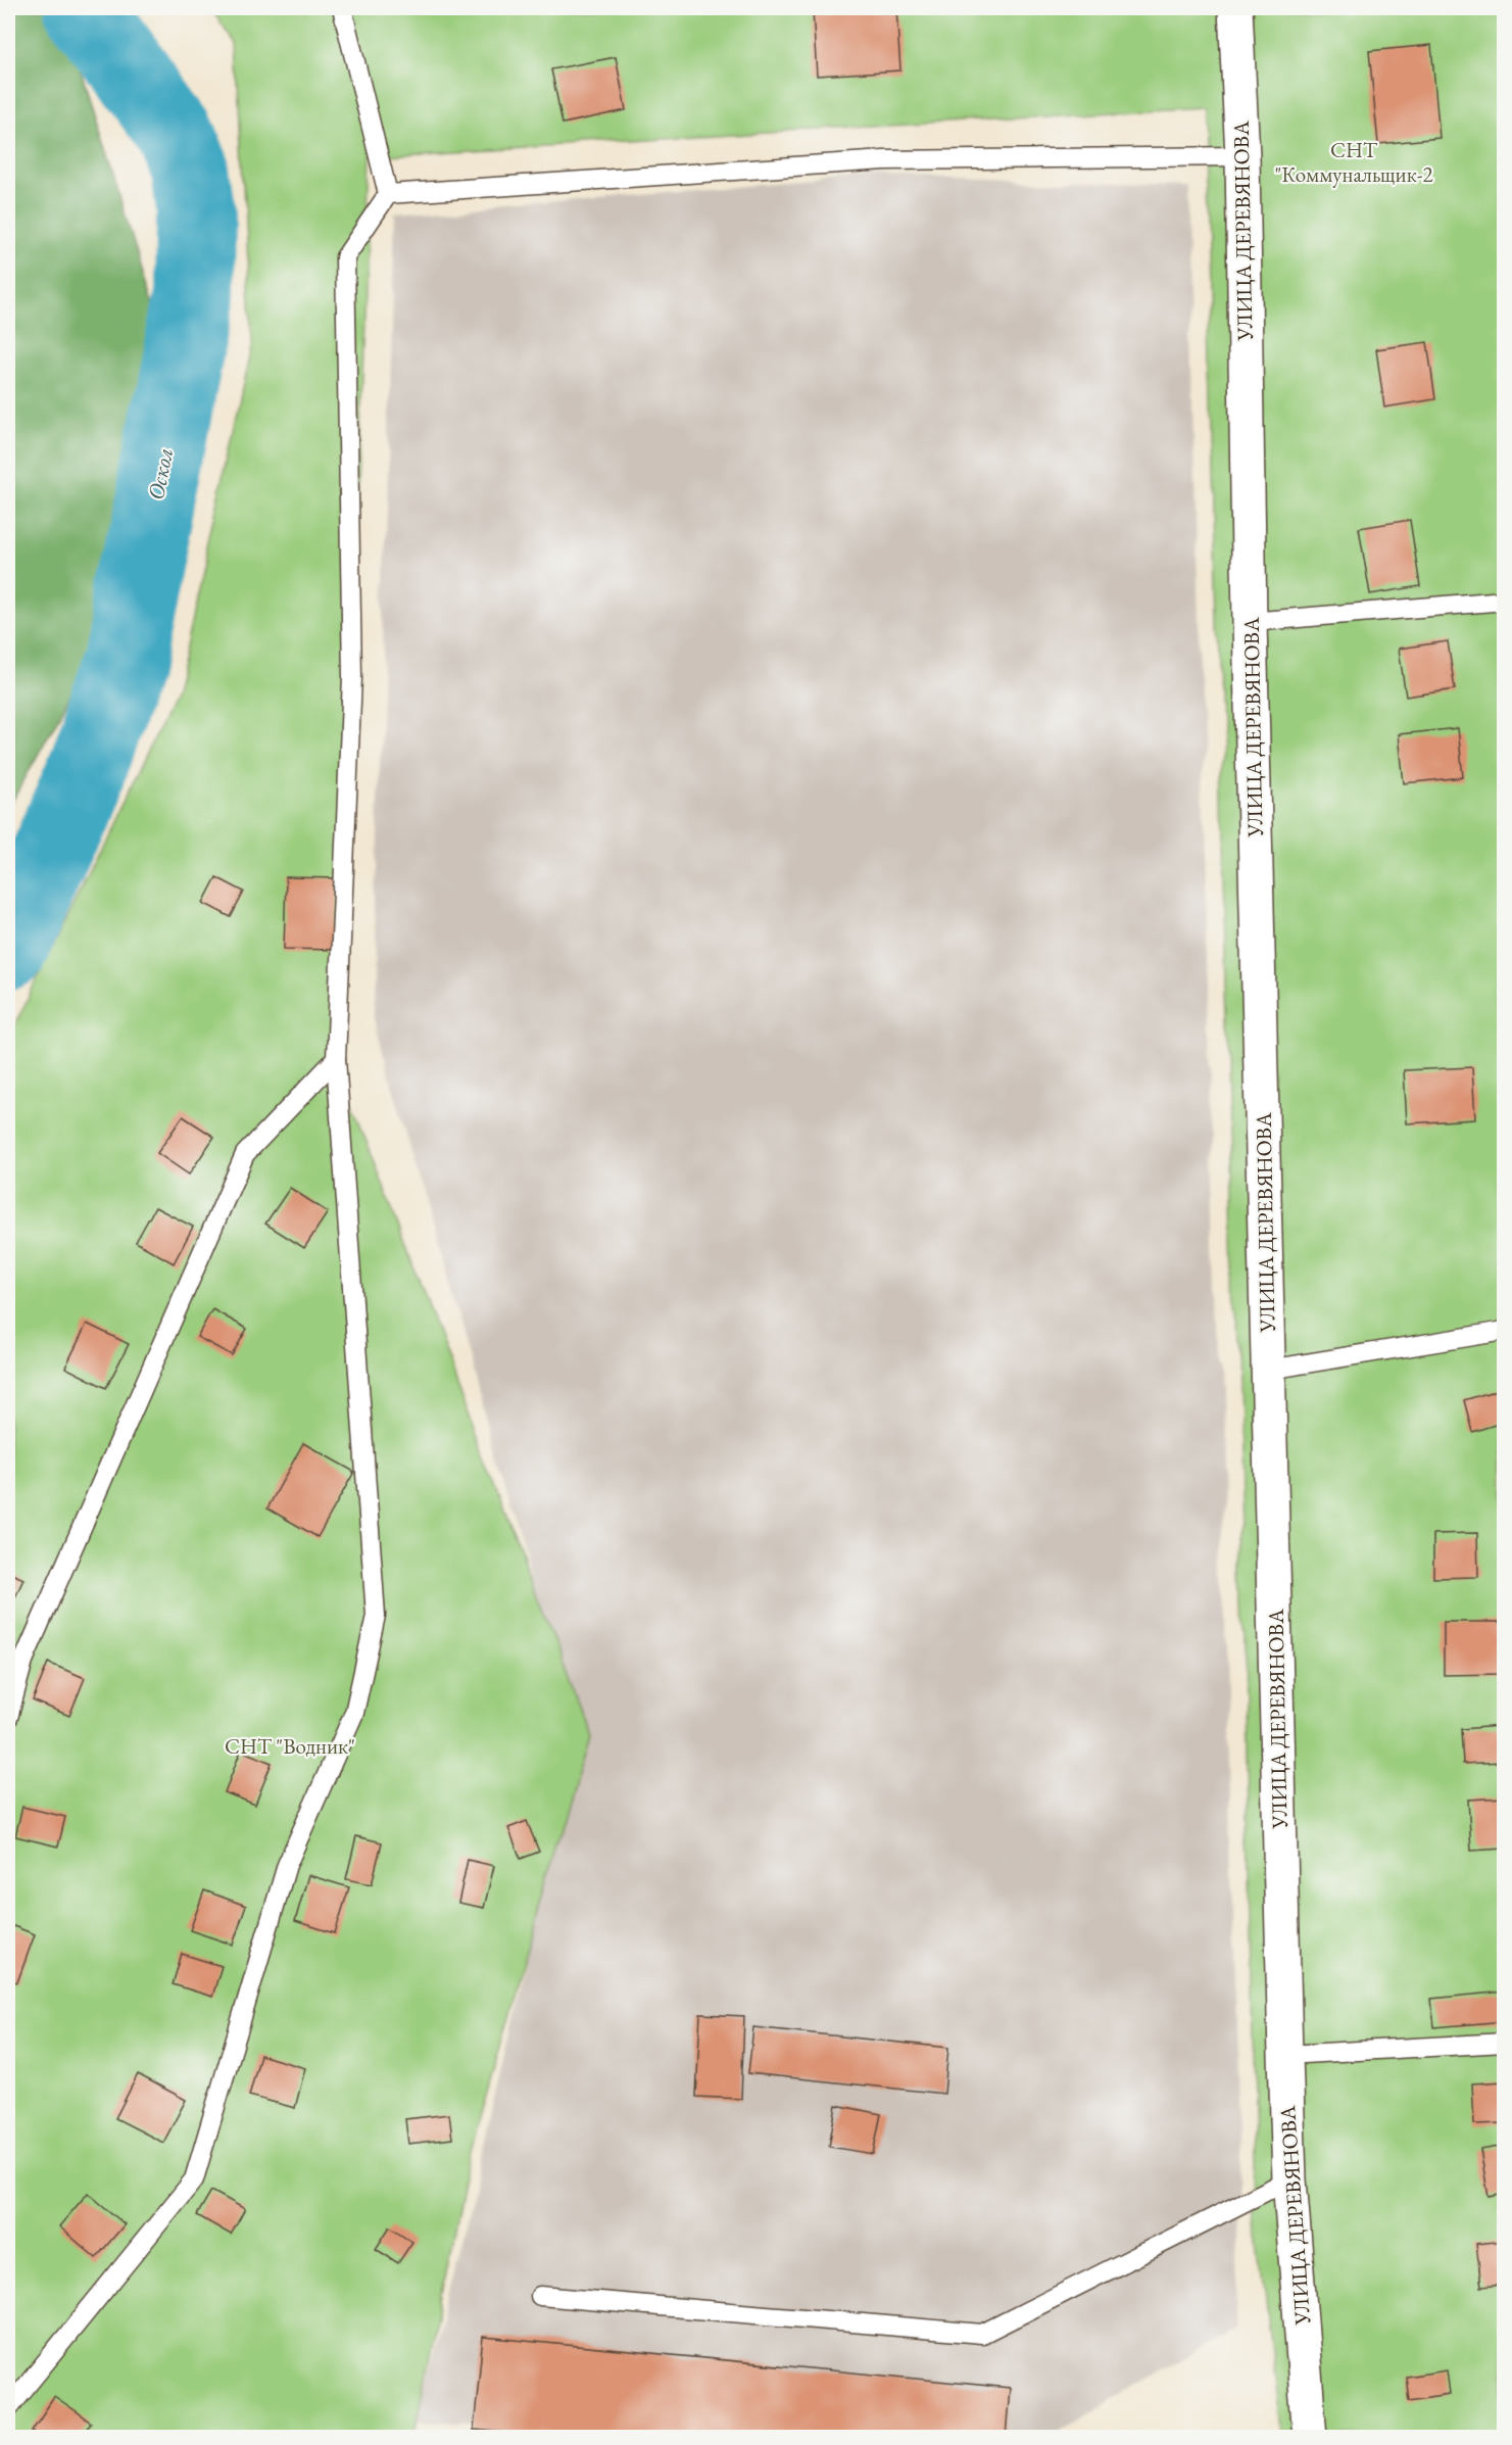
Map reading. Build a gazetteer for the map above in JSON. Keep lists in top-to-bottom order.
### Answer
{
  "streets": {
    "street": ["УЛИЦА ДЕРЕВЯНОВА"]
  },
  "water": ["Оскол"],
  "parks": ["СНТ \"Коммунальщик-2", "СНТ \"Водник\""]
}
